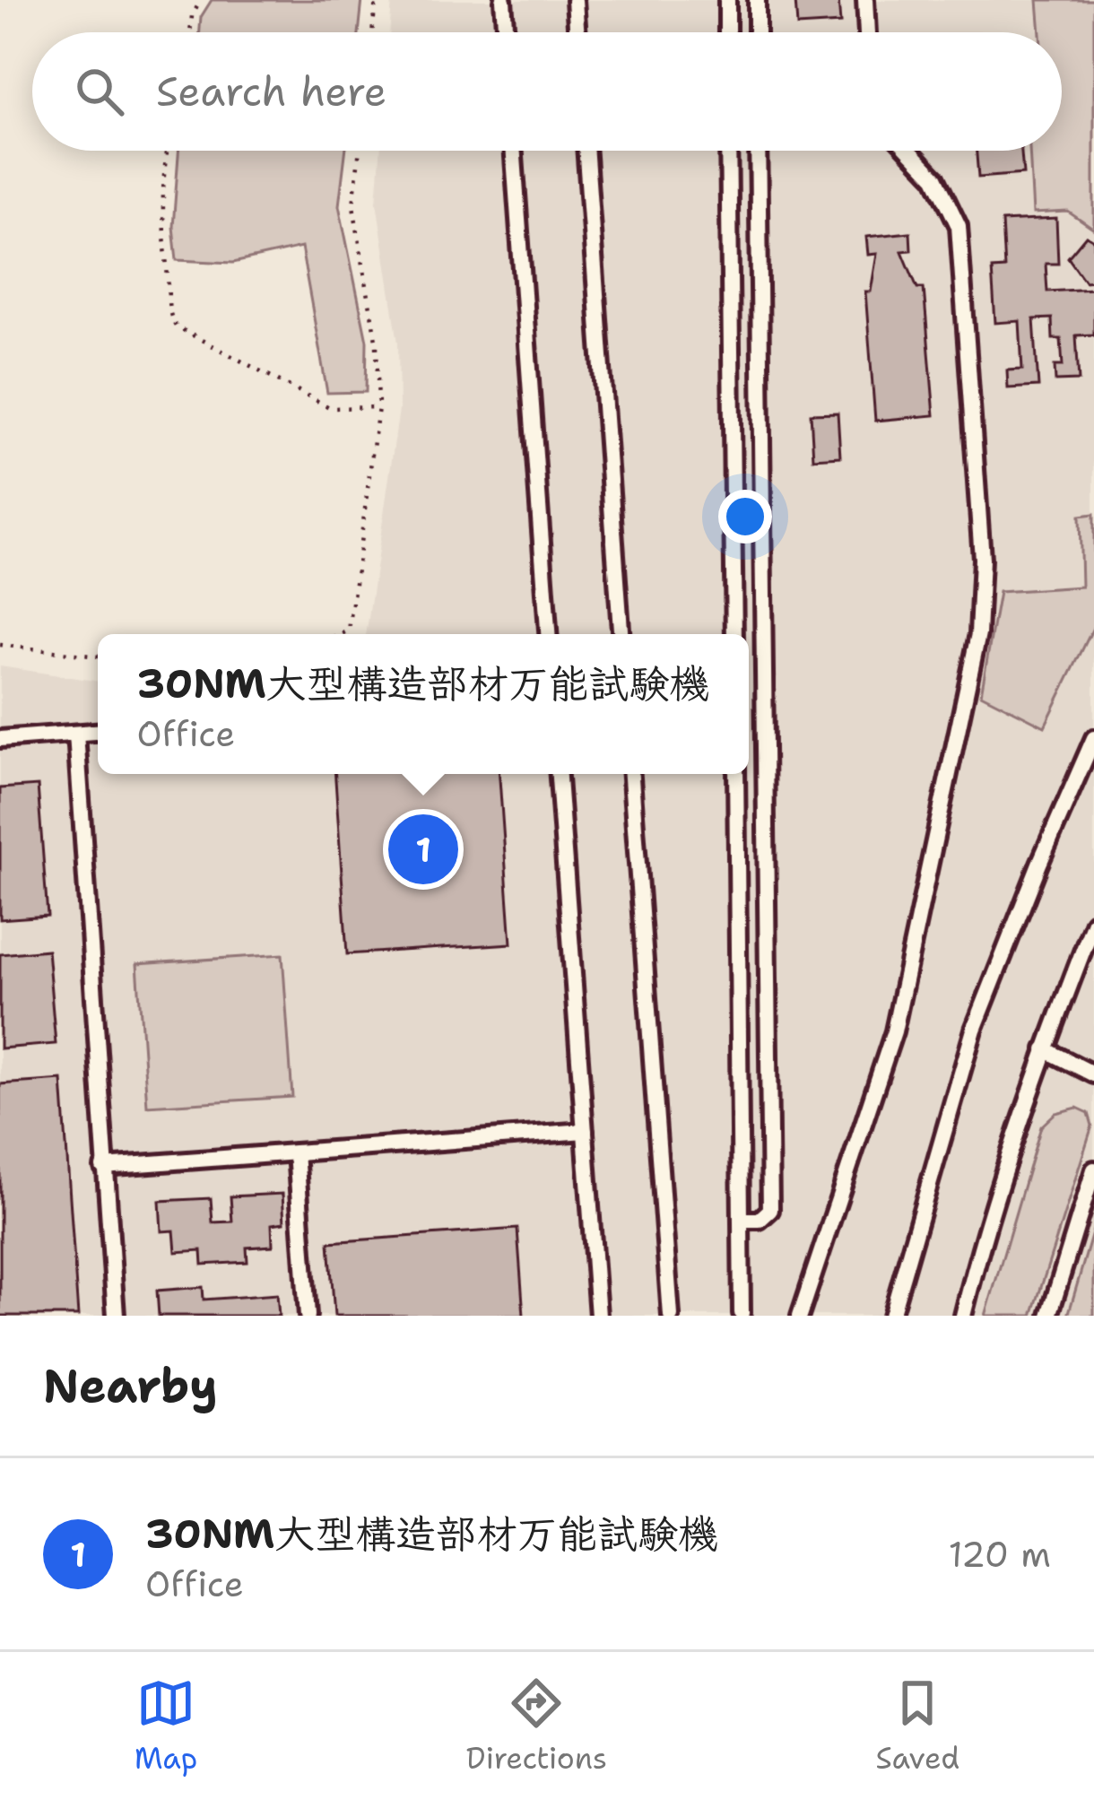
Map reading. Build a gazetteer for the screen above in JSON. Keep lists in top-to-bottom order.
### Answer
{
  "page": {
    "search": "Search here",
    "popup": ["30NM大型構造部材万能試験機", "Office"],
    "pins": "1",
    "heading": "Nearby",
    "list": [
      {
        "mark": "1",
        "name": "30NM大型構造部材万能試験機",
        "note": "Office",
        "value": "120 m"
      }
    ],
    "nav": ["Map", "Directions", "Saved"]
  }
}
